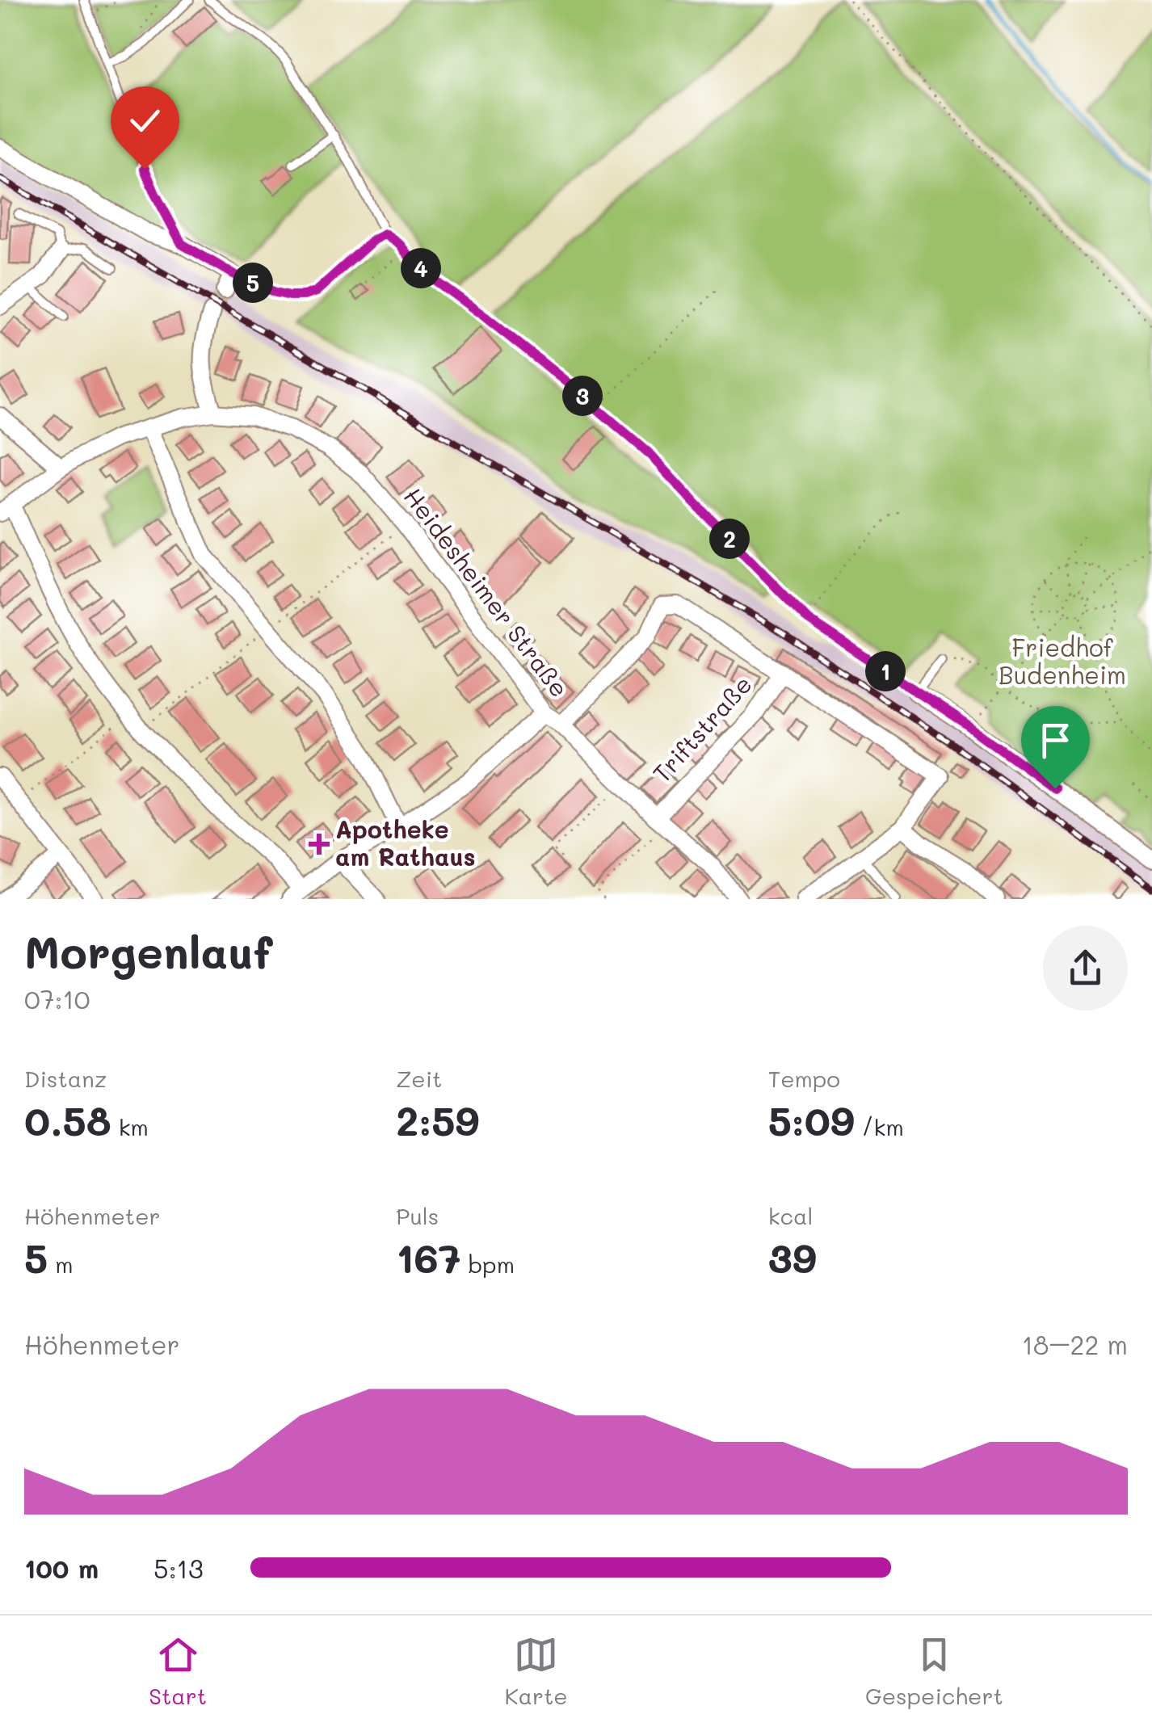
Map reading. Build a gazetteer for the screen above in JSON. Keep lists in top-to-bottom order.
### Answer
{
  "streets": {
    "street": ["Heidesheimer Straße", "Triftstraße"]
  },
  "crossings": [
    ["Heidesheimer Straße", "Triftstraße"]
  ],
  "parks": ["Friedhof Budenheim"],
  "places": {
    "health": ["Apotheke am Rathaus"]
  },
  "page": {
    "pins": [
      "4",
      "5",
      "3",
      "2",
      "1"
    ],
    "heading": ["Morgenlauf", "07:10"],
    "stats": [
      ["Distanz", "0.58 km"],
      ["Zeit", "2:59"],
      ["Tempo", "5:09 /km"],
      ["Höhenmeter", "5 m"],
      ["Puls", "167 bpm"],
      ["kcal", "39"]
    ],
    "chart": ["Höhenmeter", "18–22 m"],
    "list": [
      {
        "name": "100 m",
        "note": "5:13"
      }
    ],
    "tabs": ["Start", "Karte", "Gespeichert"]
  }
}
